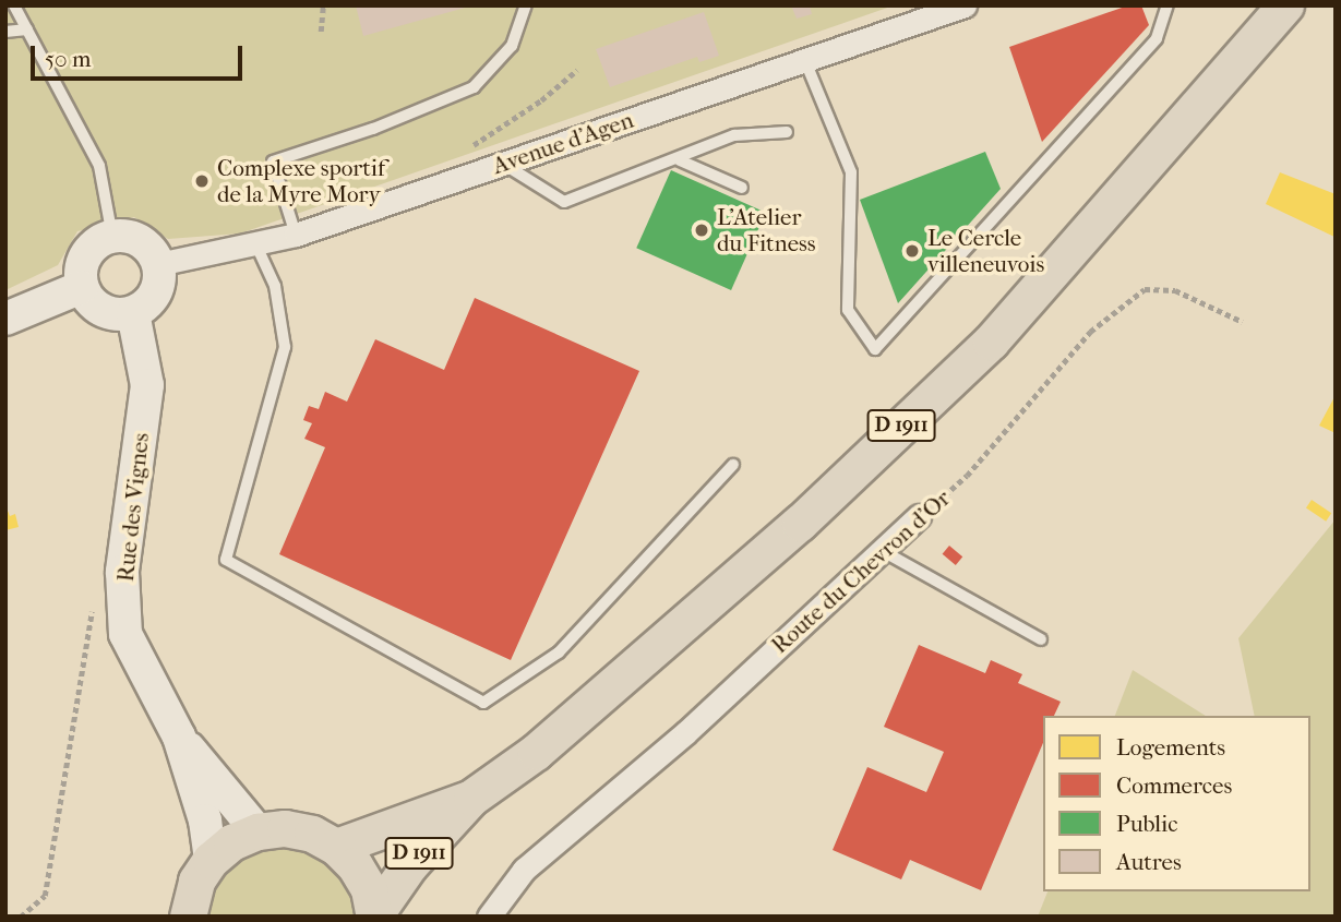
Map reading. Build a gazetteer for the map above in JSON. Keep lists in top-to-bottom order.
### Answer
{
  "streets": {
    "main road": ["D 1911", "Rue des Vignes"],
    "street": ["Avenue d'Agen", "Route du Chevron d'Or"]
  },
  "crossings": [
    ["Avenue d'Agen", "Rue des Vignes"]
  ],
  "places": ["Complexe sportif de la Myre Mory", "L'Atelier du Fitness", "Le Cercle villeneuvois"],
  "legend": [
    "Logements",
    "Commerces",
    "Public",
    "Autres"
  ],
  "scale_bar": "50 m"
}
